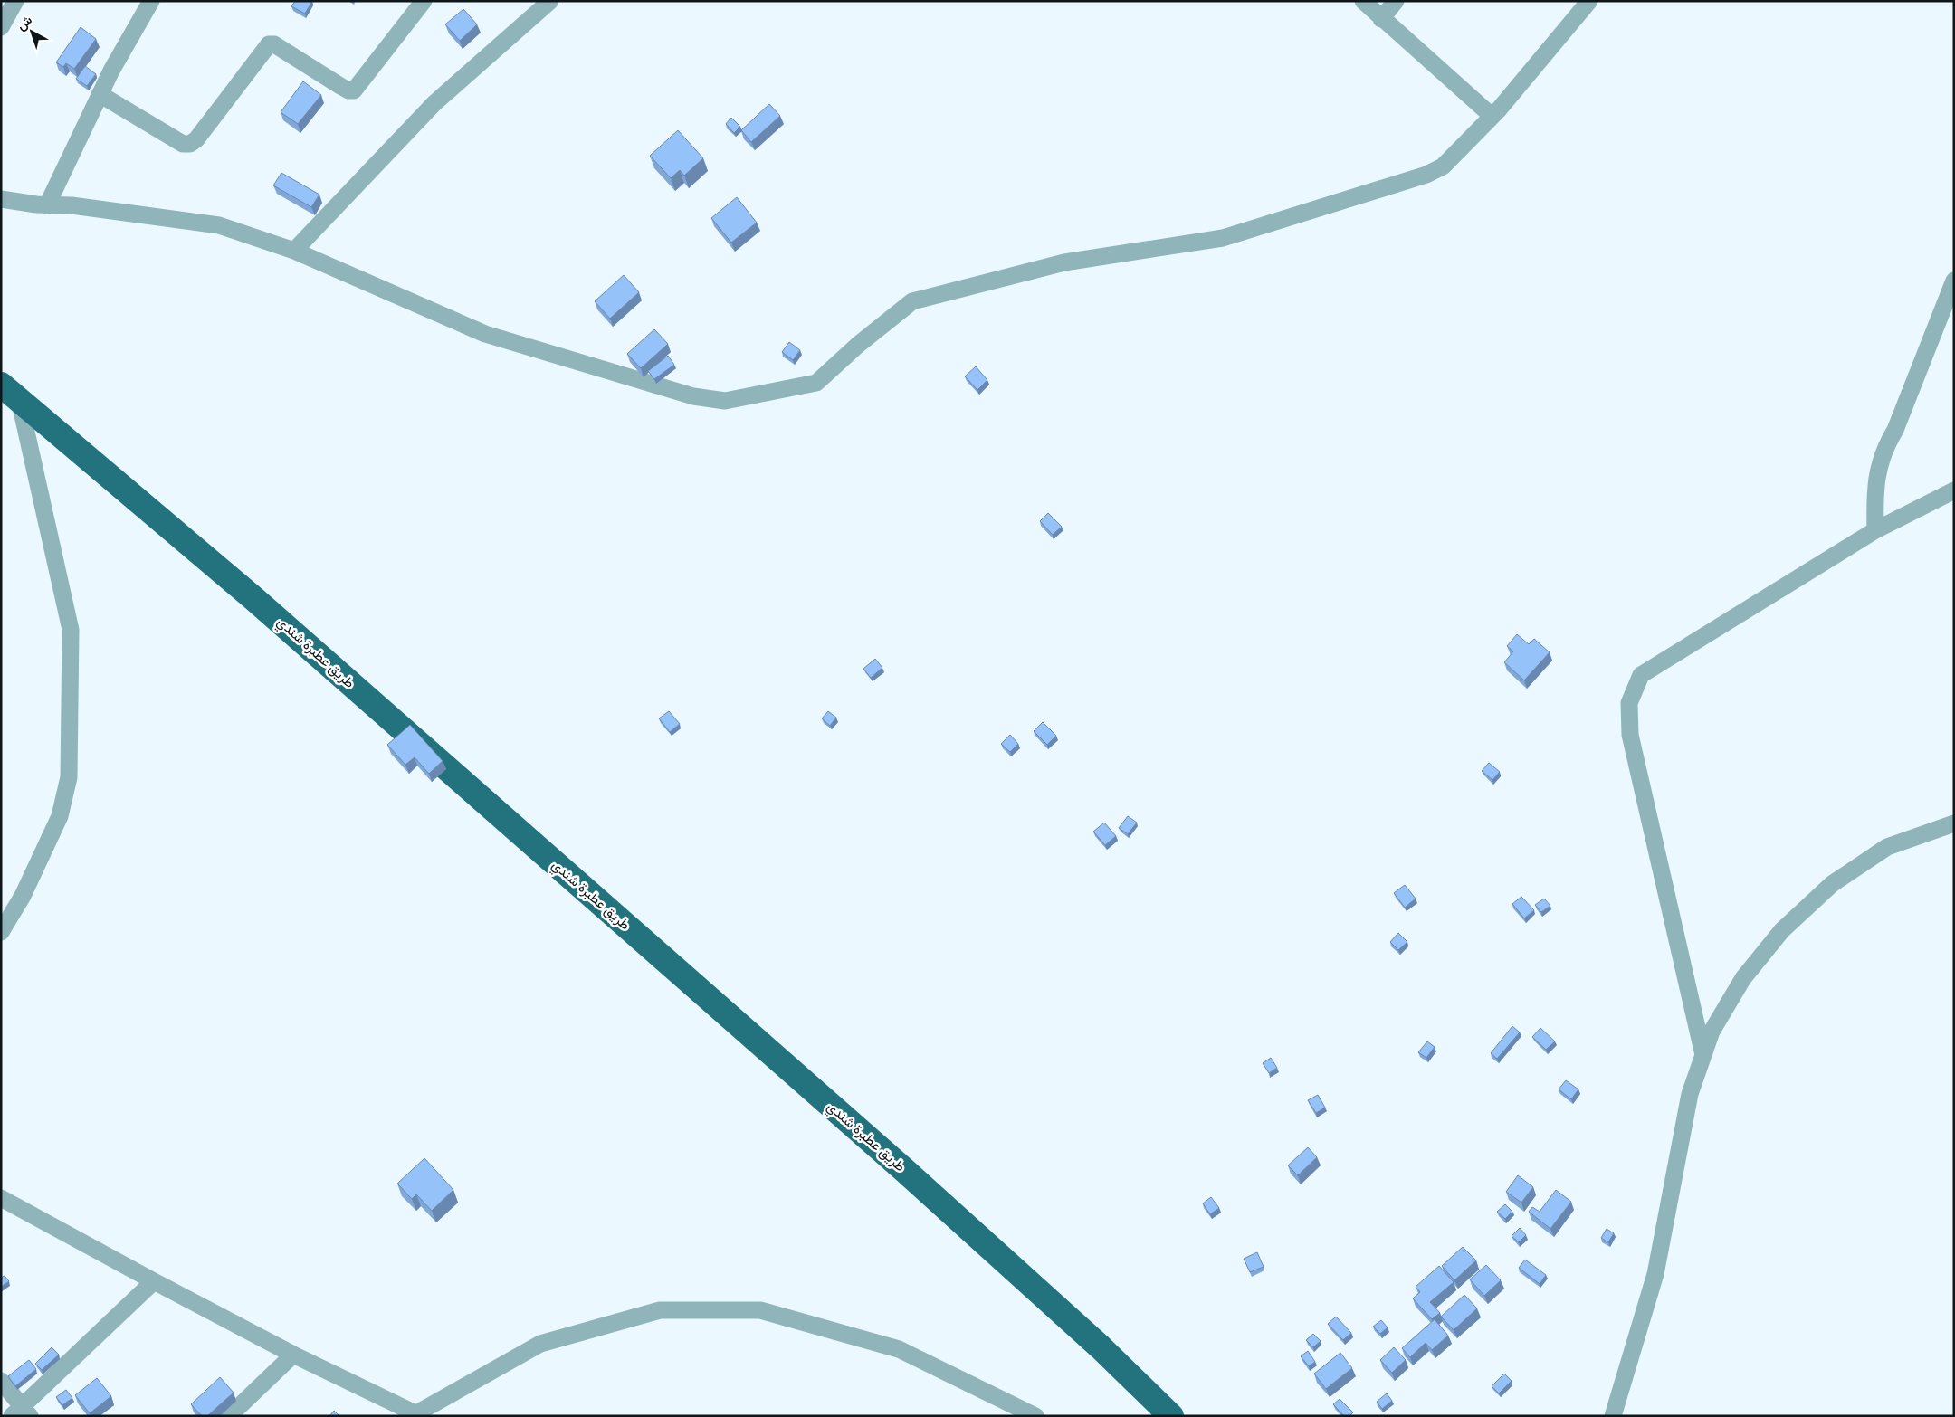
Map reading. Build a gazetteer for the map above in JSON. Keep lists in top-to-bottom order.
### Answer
{
  "streets": {
    "highway": ["طريق عطبرة شندي"]
  },
  "north": "top left"
}
